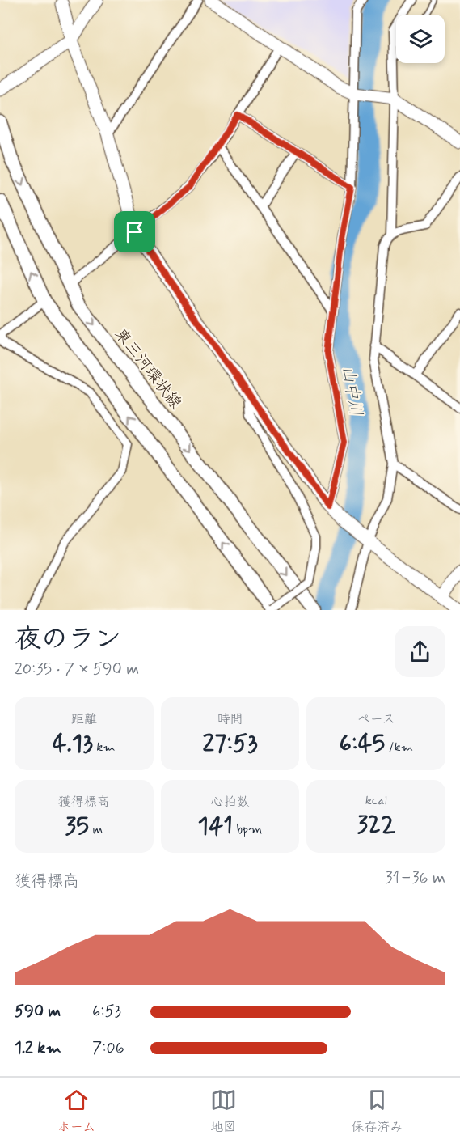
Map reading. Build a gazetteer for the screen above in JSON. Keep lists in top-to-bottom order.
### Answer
{
  "streets": {
    "main road": ["東三河環状線"]
  },
  "water": ["山中川"],
  "page": {
    "heading": ["夜のラン", "20:35 · 7 × 590 m"],
    "stats": [
      ["距離", "4.13 km"],
      ["時間", "27:53"],
      ["ペース", "6:45 /km"],
      ["獲得標高", "35 m"],
      ["心拍数", "141 bpm"],
      ["kcal", "322"]
    ],
    "chart": ["獲得標高", "31–36 m"],
    "list": [
      {
        "name": "590 m",
        "note": "6:53"
      },
      {
        "name": "1.2 km",
        "note": "7:06"
      }
    ],
    "tabs": ["ホーム", "地図", "保存済み"]
  }
}
